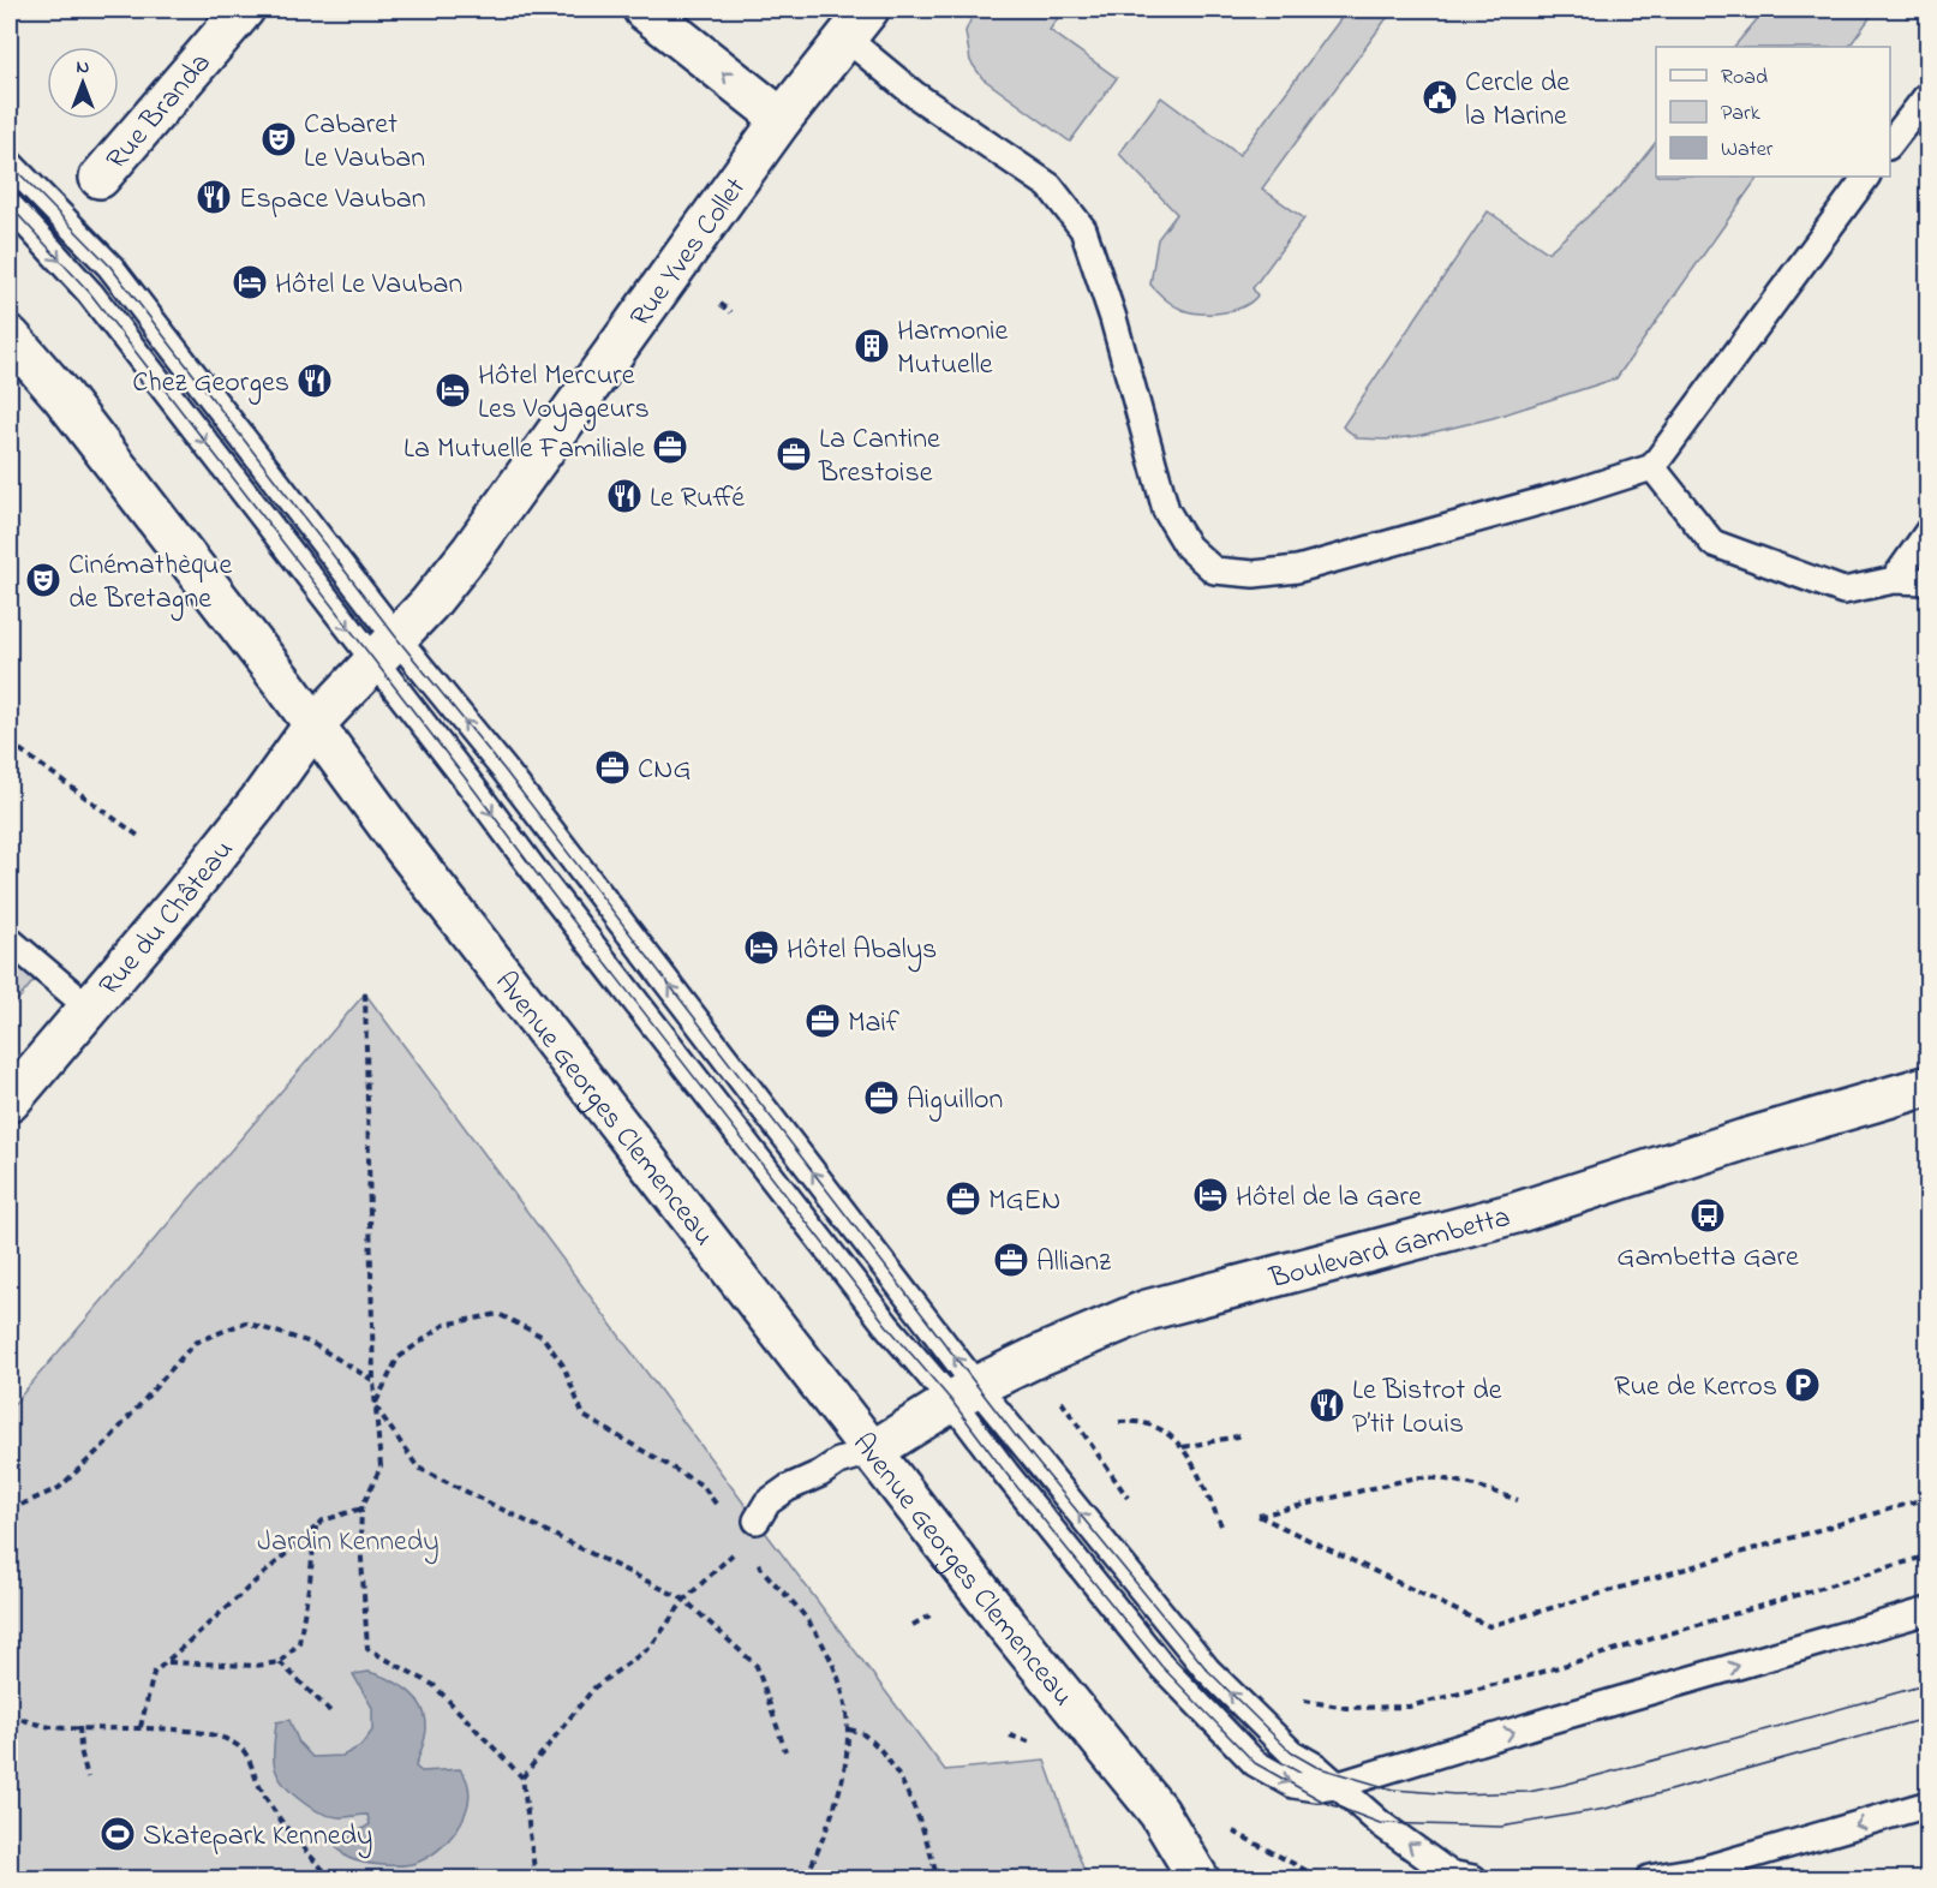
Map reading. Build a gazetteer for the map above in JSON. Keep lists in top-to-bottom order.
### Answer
{
  "streets": {
    "main road": [
      "Rue Branda",
      "Rue Yves Collet",
      "Rue du Château",
      "Avenue Georges Clemenceau",
      "Boulevard Gambetta"
    ]
  },
  "crossings": [
    ["Rue Yves Collet", "Rue du Château"],
    ["Rue Yves Collet", "Avenue Georges Clemenceau"],
    ["Rue du Château", "Avenue Georges Clemenceau"],
    ["Avenue Georges Clemenceau", "Boulevard Gambetta"]
  ],
  "parks": ["Jardin Kennedy"],
  "places": {
    "public building": ["Cercle de la Marine"],
    "theatre": ["Cabaret Le Vauban", "Cinémathèque de Bretagne"],
    "restaurant": [
      "Espace Vauban",
      "Chez Georges",
      "Le Ruffé",
      "Le Bistrot de P’tit Louis"
    ],
    "hotel": [
      "Hôtel Le Vauban",
      "Hôtel Mercure Les Voyageurs",
      "Hôtel Abalys",
      "Hôtel de la Gare"
    ],
    "building": ["Harmonie Mutuelle"],
    "office": [
      "La Mutuelle Familiale",
      "La Cantine Brestoise",
      "CNG",
      "Maif",
      "Aiguillon",
      "MGEN",
      "Allianz"
    ],
    "bus stop": ["Gambetta Gare"],
    "parking": ["Rue de Kerros"],
    "sports": ["Skatepark Kennedy"]
  },
  "legend": ["Road", "Park", "Water"],
  "north": "top"
}
